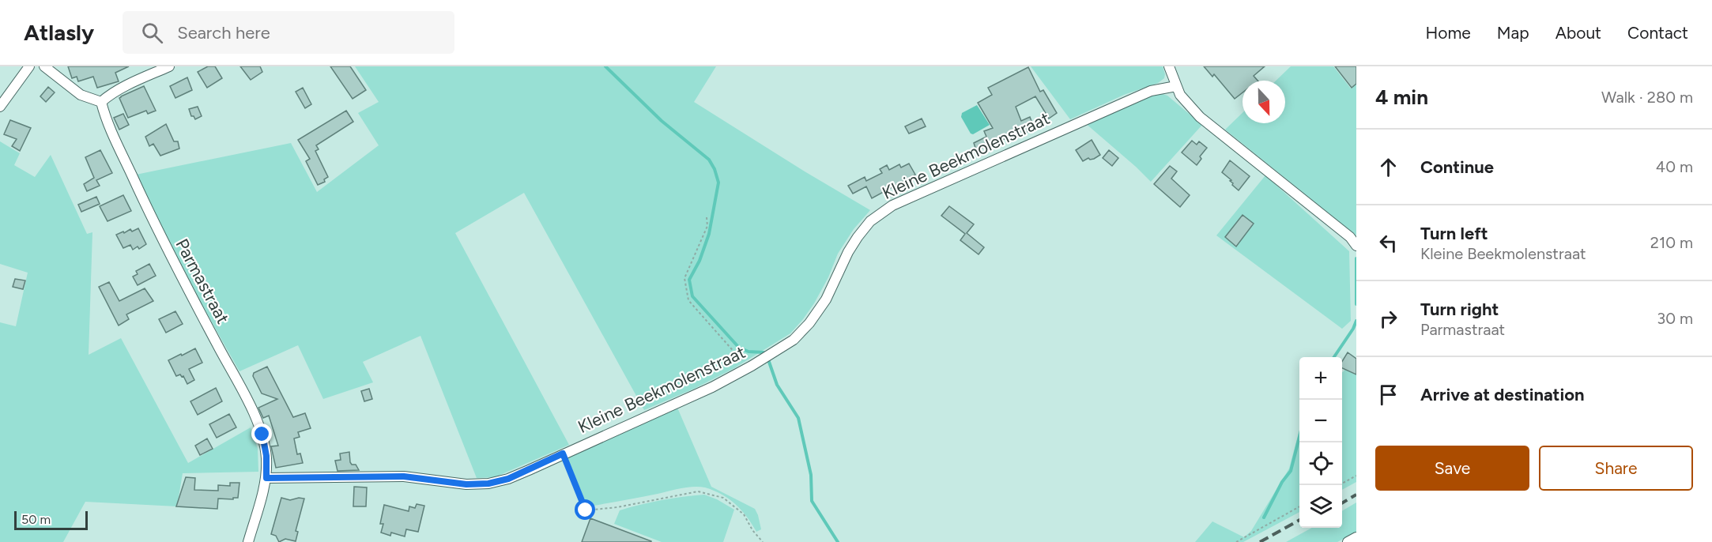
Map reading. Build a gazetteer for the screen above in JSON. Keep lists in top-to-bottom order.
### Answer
{
  "streets": {
    "street": ["Kleine Beekmolenstraat", "Parmastraat"]
  },
  "crossings": [
    ["Kleine Beekmolenstraat", "Parmastraat"]
  ],
  "scale_bar": "50 m",
  "north": "bottom",
  "page": {
    "header": "Atlasly",
    "search": "Search here",
    "nav": [
      "Home",
      "Map",
      "About",
      "Contact"
    ],
    "heading": ["4 min", "Walk · 280 m"],
    "list": [
      ["Continue", "40 m"],
      ["Turn left", "Kleine Beekmolenstraat", "210 m"],
      ["Turn right", "Parmastraat", "30 m"],
      "Arrive at destination"
    ],
    "map_buttons": ["+", "−"],
    "buttons": ["Save", "Share"],
    "scale": "50 m"
  }
}
